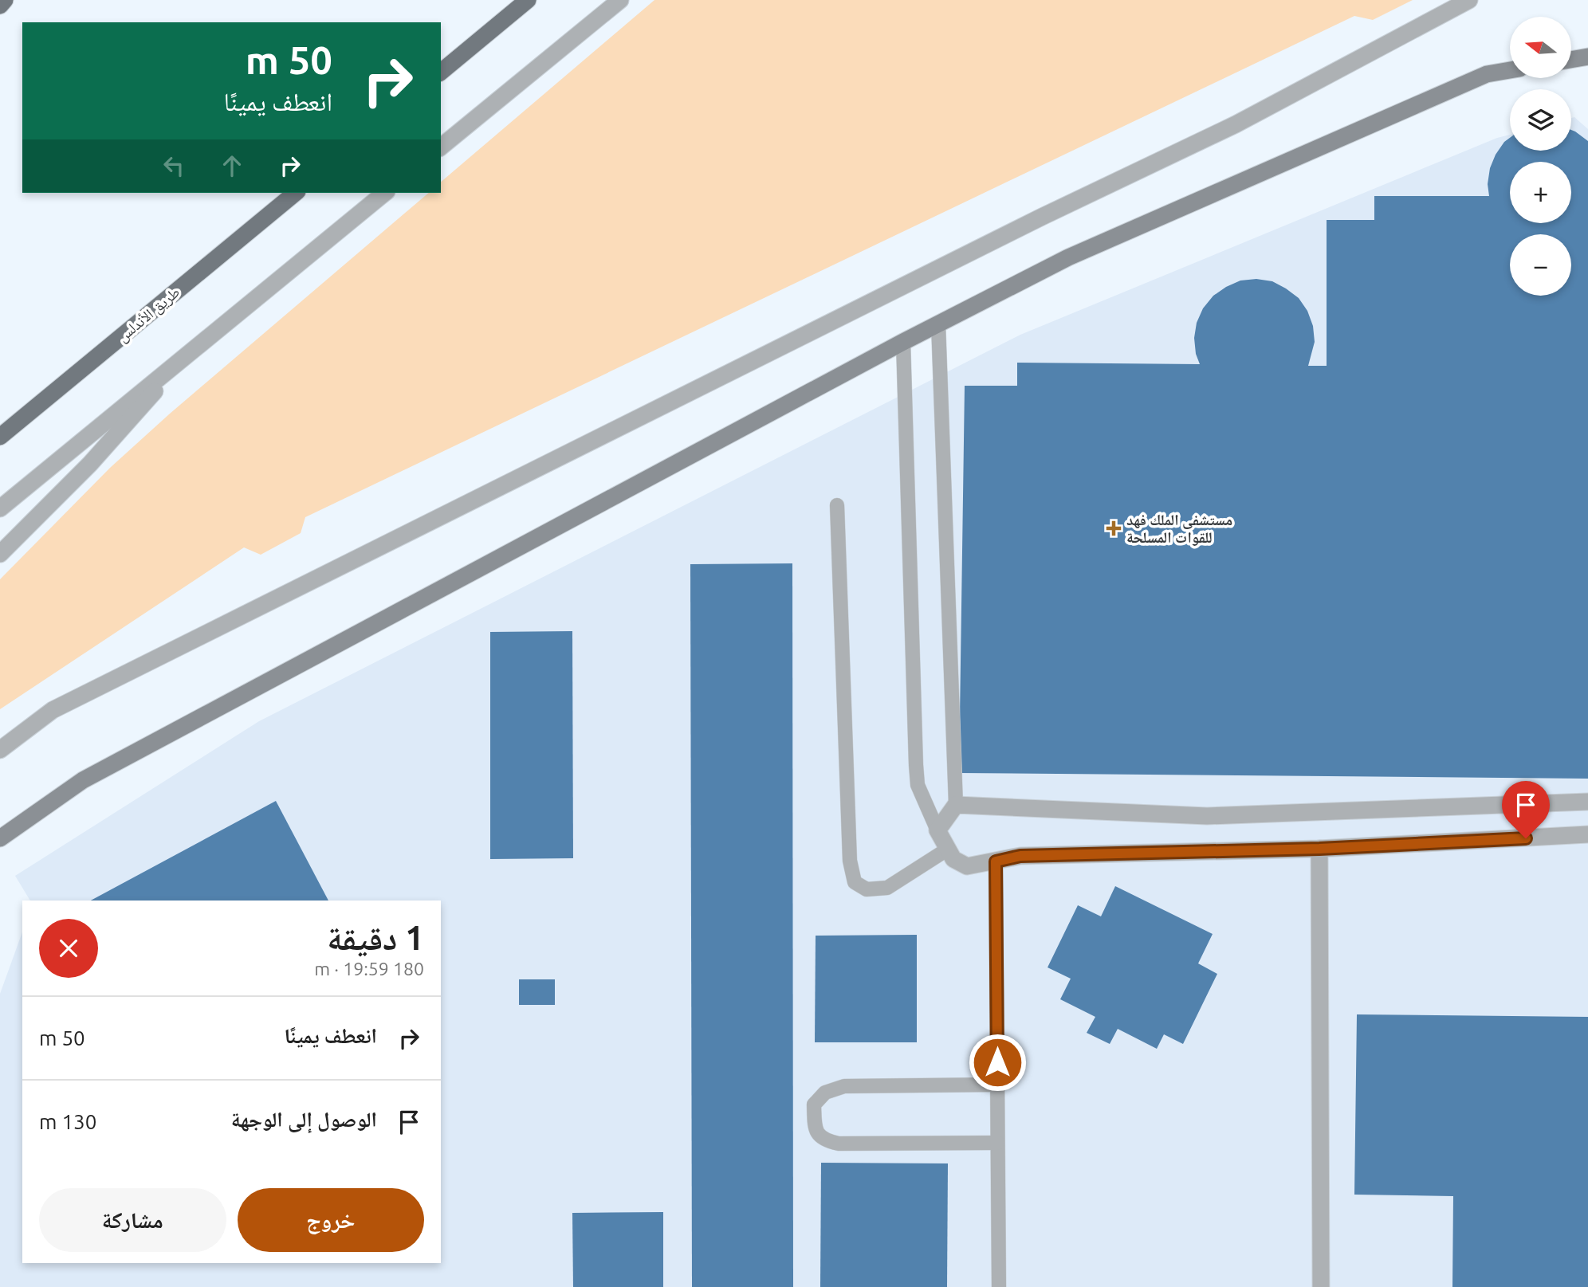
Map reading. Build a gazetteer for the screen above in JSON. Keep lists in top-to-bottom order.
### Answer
{
  "streets": {
    "main road": ["طريق الأندلس"]
  },
  "places": {
    "health": ["مستشفى الملك فهد للقوات المسلحة"]
  },
  "north": "left",
  "page": {
    "map_buttons": ["+", "−"],
    "turn": ["50 m", "انعطف يمينًا"],
    "heading": ["1 دقيقة", "180 m · 19:59"],
    "list": [
      {
        "name": "انعطف يمينًا",
        "value": "50 m"
      },
      {
        "name": "الوصول إلى الوجهة",
        "value": "130 m"
      }
    ],
    "buttons": ["خروج", "مشاركة"]
  }
}
